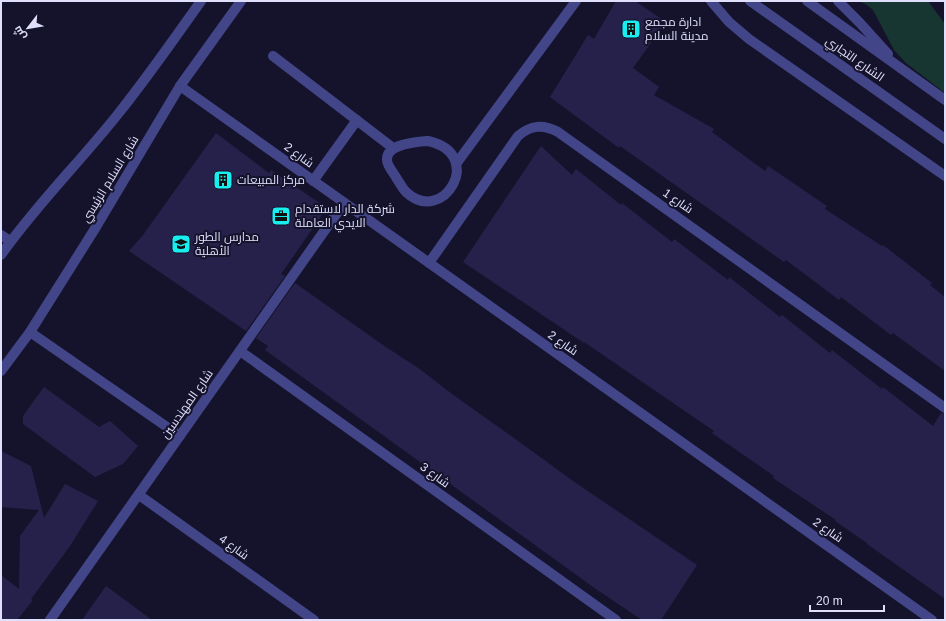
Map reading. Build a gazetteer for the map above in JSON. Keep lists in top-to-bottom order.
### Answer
{
  "streets": {
    "street": [
      "الشارع التجاري",
      "شارع 2",
      "شارع السلام الرئيسي",
      "شارع 1",
      "شارع المهندسين",
      "شارع 3",
      "شارع 4"
    ]
  },
  "crossings": [
    ["شارع 2", "شارع السلام الرئيسي"],
    ["شارع 2", "شارع 1"],
    ["شارع 2", "شارع المهندسين"],
    ["شارع المهندسين", "شارع 3"],
    ["شارع المهندسين", "شارع 4"]
  ],
  "places": {
    "building": ["ادارة مجمع مدينة السلام", "مركز المبيعات"],
    "office": ["شركة الدار لاستقدام الايدي العاملة"],
    "school or university": ["مدارس الطور الأهلية"]
  },
  "scale_bar": "20 m",
  "north": "bottom left"
}
